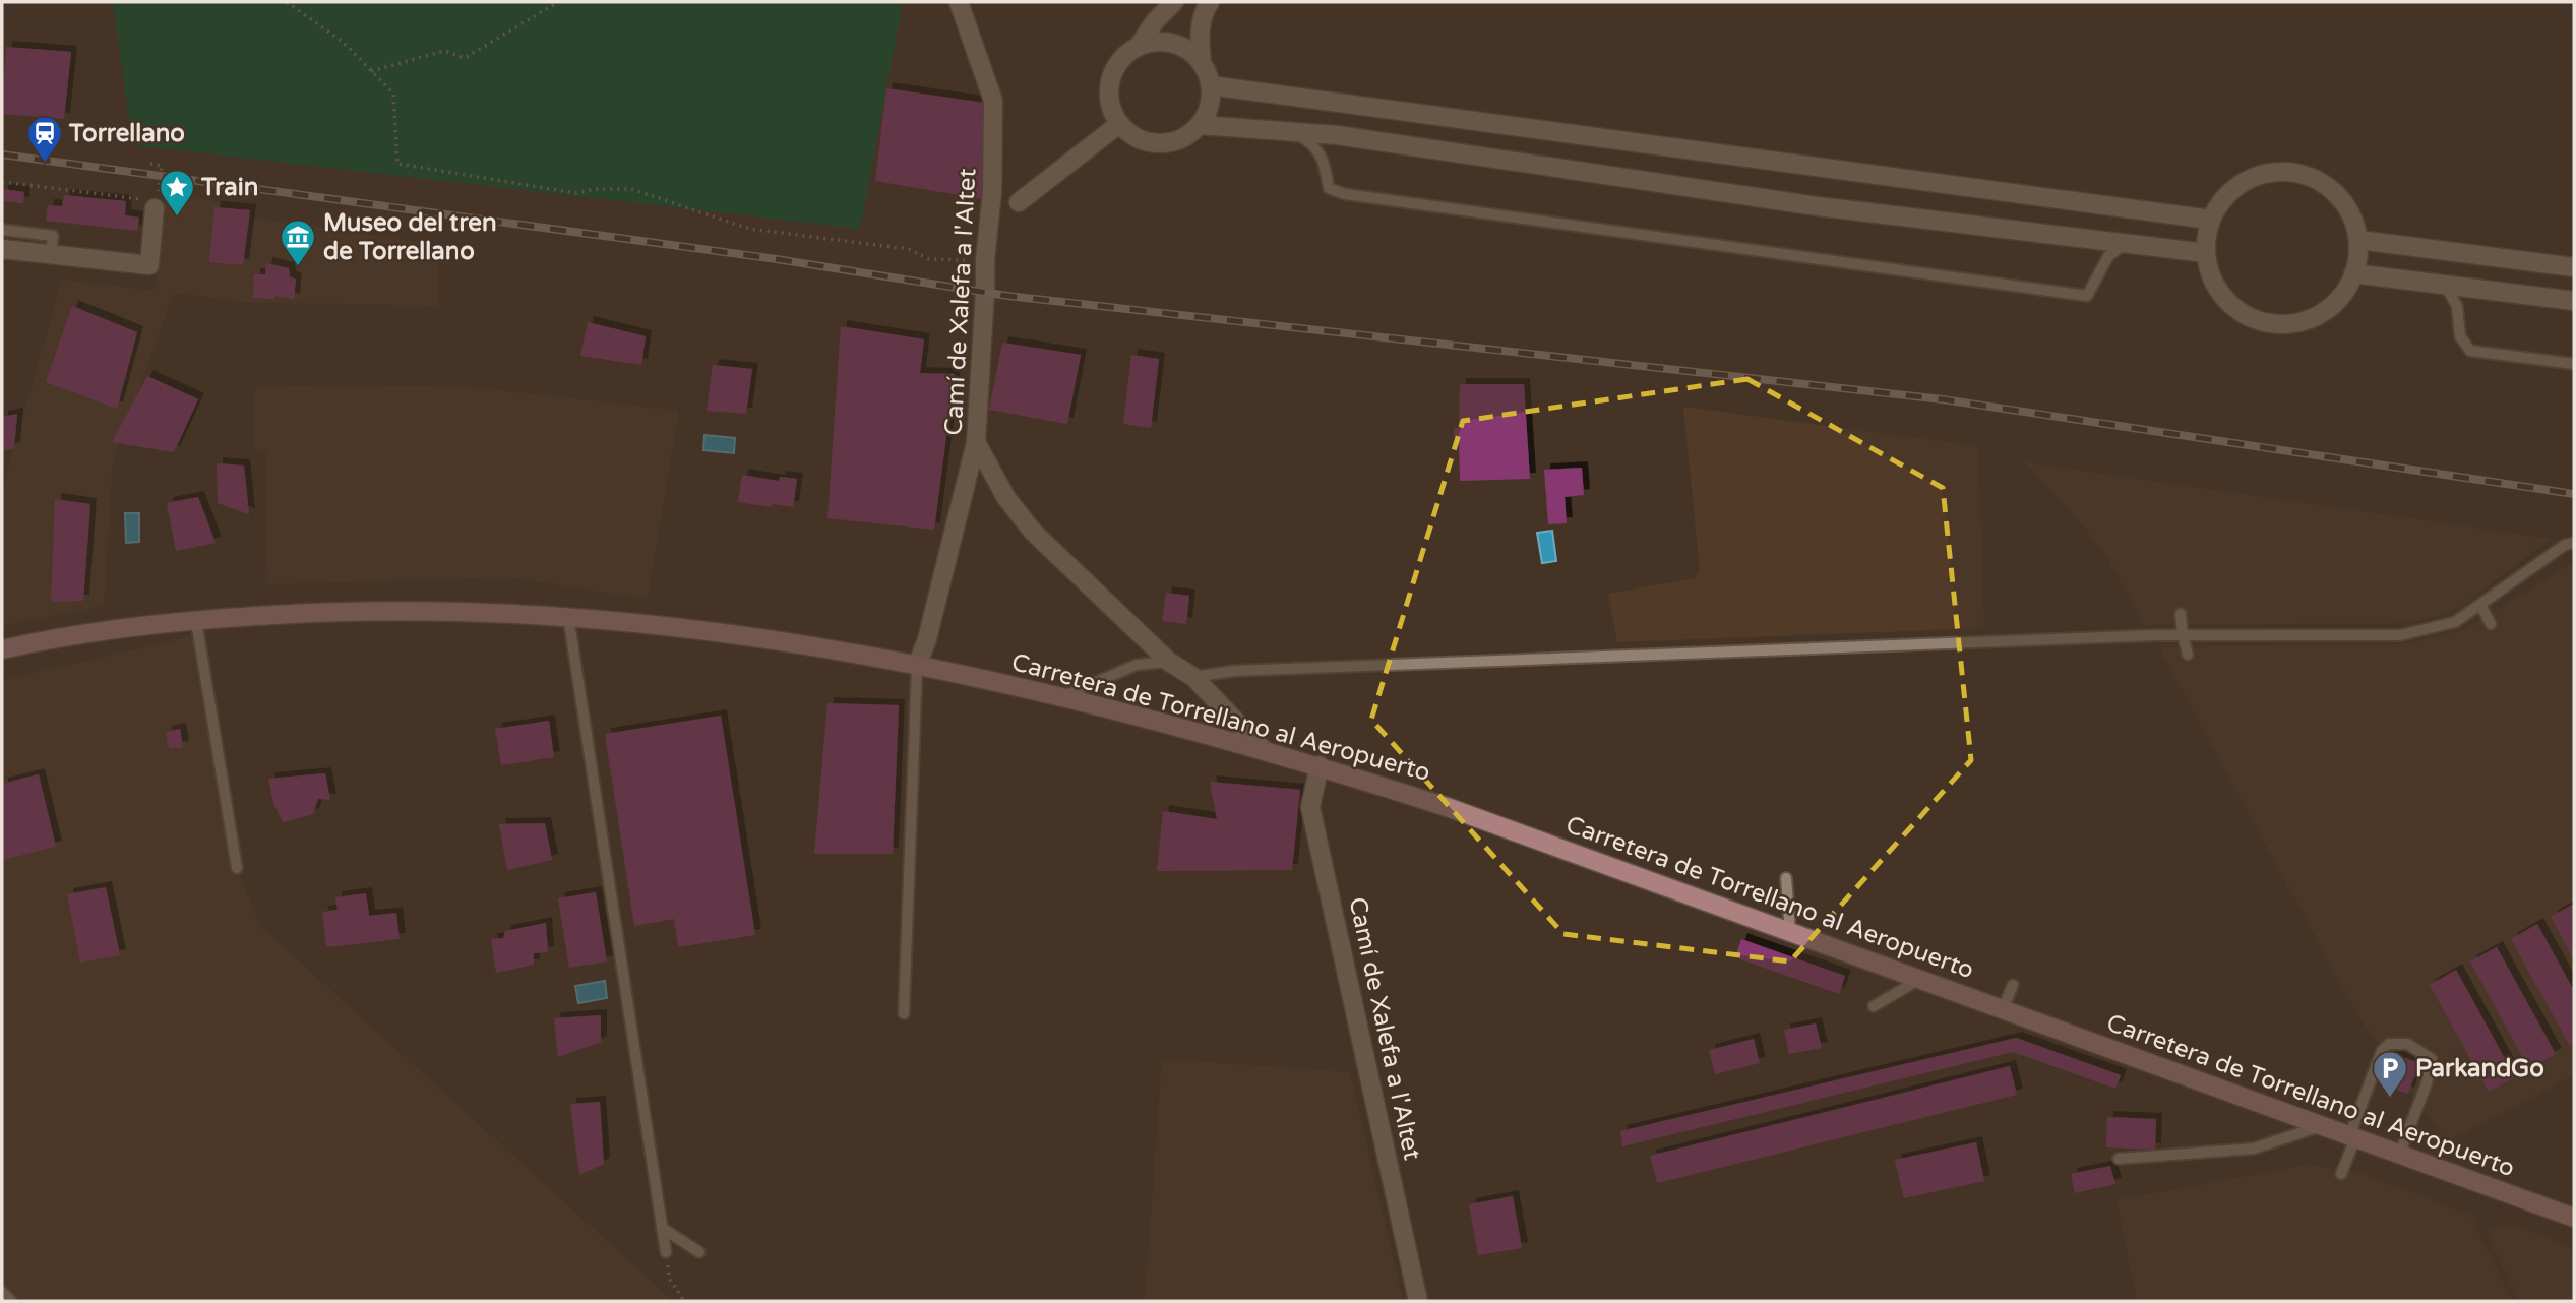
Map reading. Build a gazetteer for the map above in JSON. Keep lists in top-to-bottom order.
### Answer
{
  "streets": {
    "street": ["Camí de Xalefa a l'Altet", "Carretera de Torrellano al Aeropuerto"]
  },
  "crossings": [
    ["Camí de Xalefa a l'Altet", "Carretera de Torrellano al Aeropuerto"]
  ],
  "places": {
    "station": ["Torrellano"],
    "place": ["Train"],
    "museum": ["Museo del tren de Torrellano"],
    "parking": ["ParkandGo"]
  }
}
